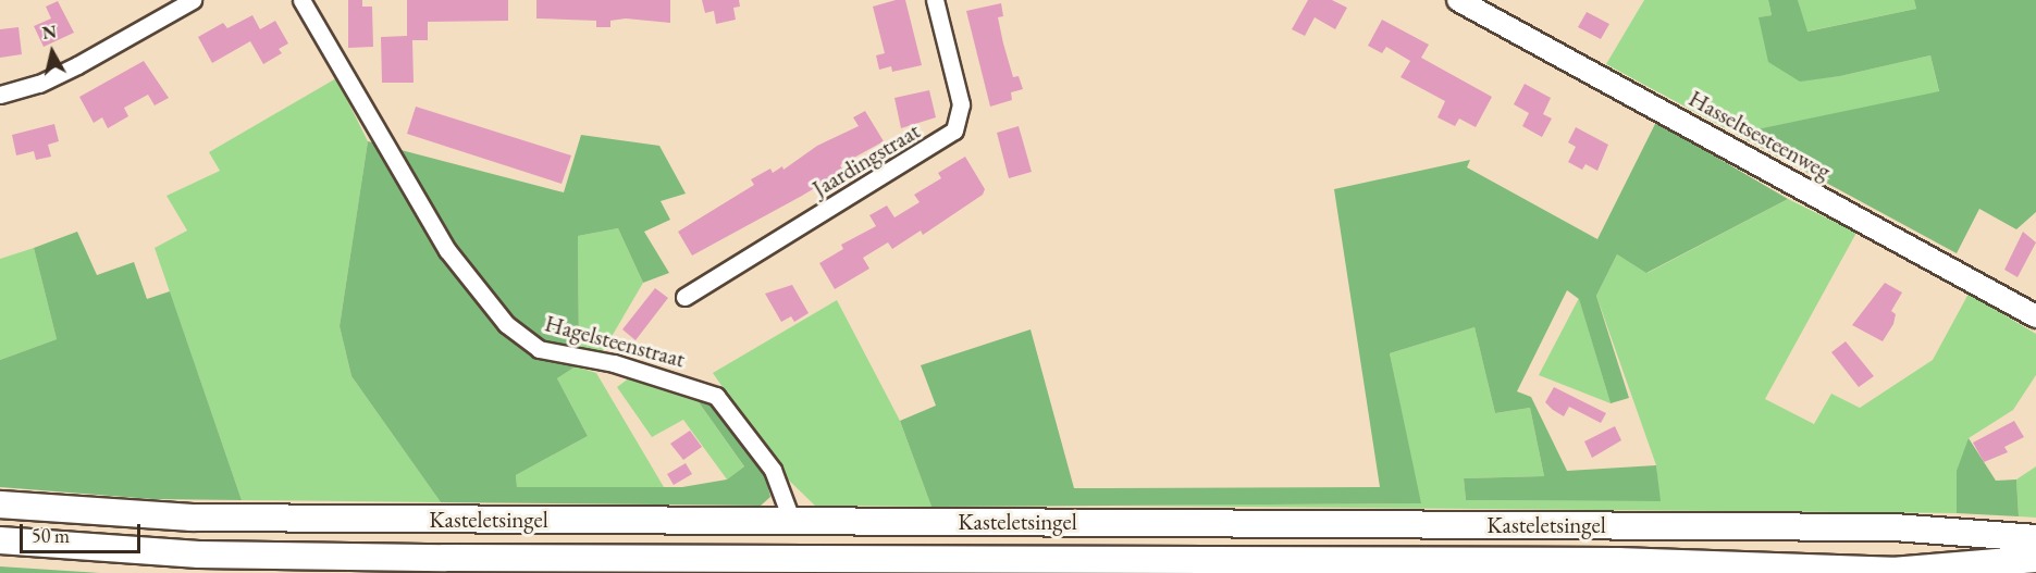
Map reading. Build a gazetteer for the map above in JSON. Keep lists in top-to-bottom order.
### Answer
{
  "streets": {
    "main road": ["Kasteletsingel"],
    "street": ["Hasseltsesteenweg", "Jaardingstraat", "Hagelsteenstraat"]
  },
  "crossings": [
    ["Hagelsteenstraat", "Kasteletsingel"]
  ],
  "scale_bar": "50 m",
  "north": "top"
}
